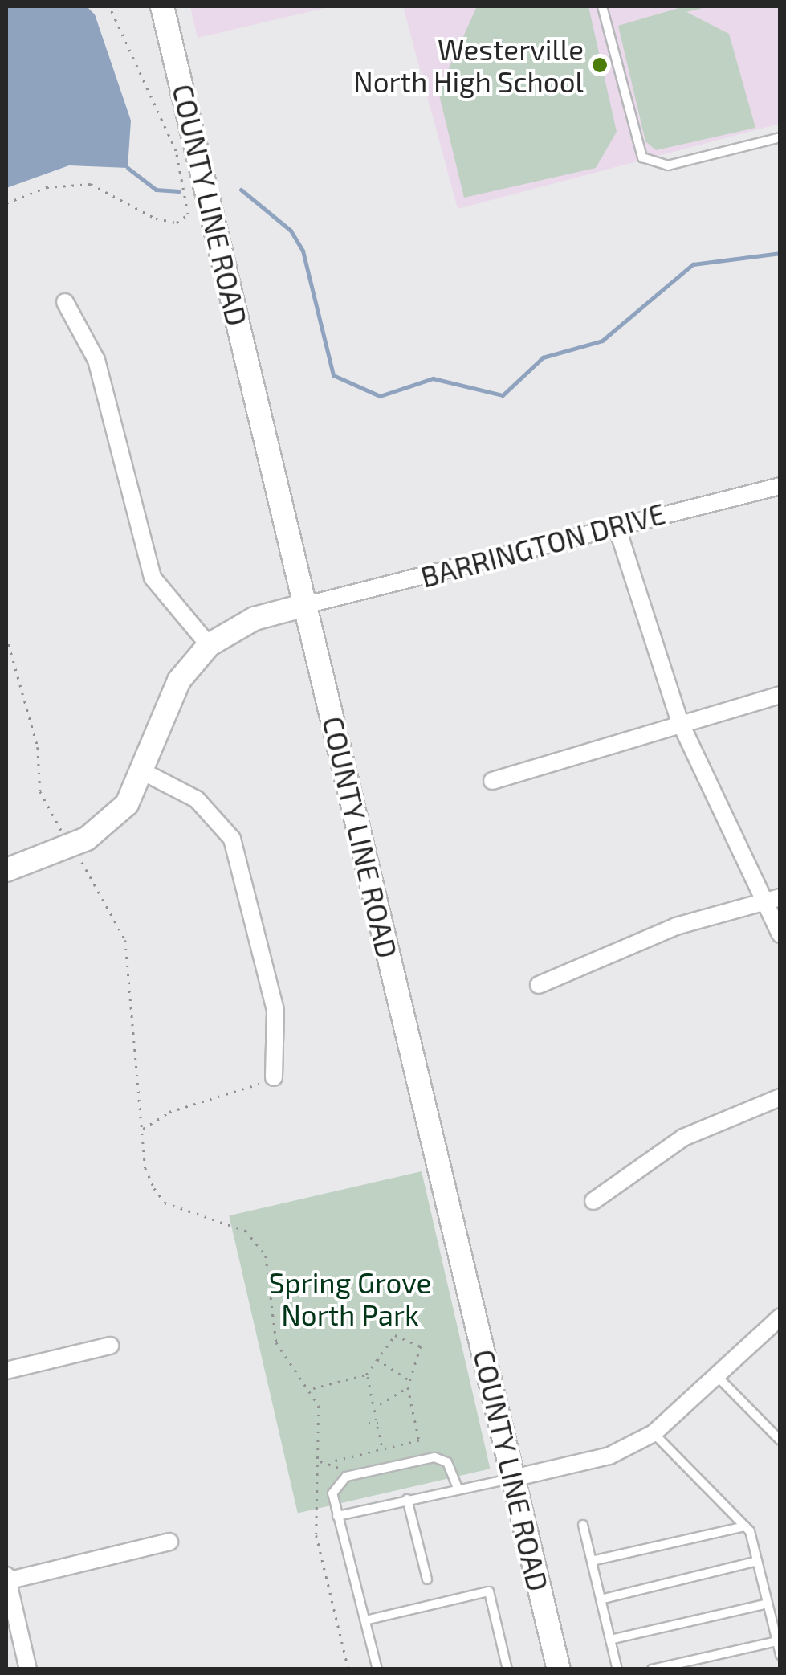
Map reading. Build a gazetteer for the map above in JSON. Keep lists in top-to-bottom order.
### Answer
{
  "streets": {
    "main road": ["COUNTY LINE ROAD"],
    "street": ["BARRINGTON DRIVE"]
  },
  "crossings": [
    ["COUNTY LINE ROAD", "BARRINGTON DRIVE"]
  ],
  "parks": ["Spring Grove North Park"],
  "places": ["Westerville North High School"]
}
